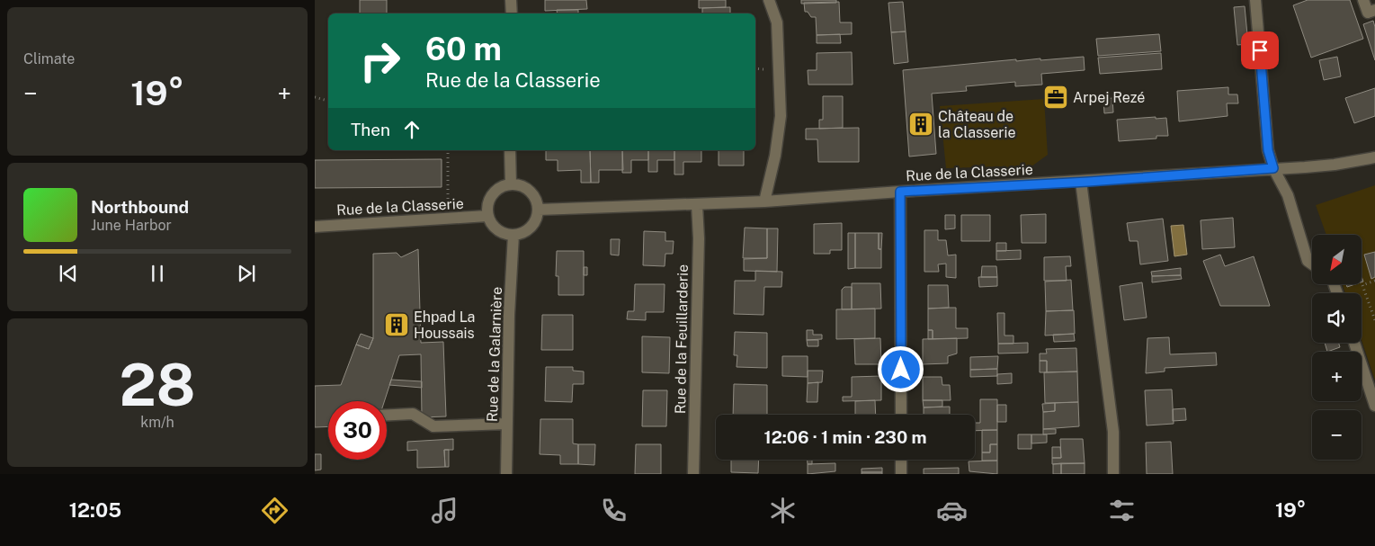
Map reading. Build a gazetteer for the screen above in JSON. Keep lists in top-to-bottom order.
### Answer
{
  "streets": {
    "street": ["Rue de la Classerie", "Rue de la Feuillarderie", "Rue de la Galarnière"]
  },
  "crossings": [
    ["Rue de la Classerie", "Rue de la Feuillarderie"],
    ["Rue de la Classerie", "Rue de la Galarnière"]
  ],
  "places": {
    "office": ["Arpej Rezé"],
    "building": ["Château de la Classerie", "Ehpad La Houssais"]
  },
  "north": "bottom left",
  "page": {
    "tile": [
      "Climate",
      ["28", "km/h"]
    ],
    "turn": ["60 m", "Rue de la Classerie"],
    "heat": ["−", "19°", "+"],
    "then": "Then",
    "song": ["Northbound", "June Harbor"],
    "map_buttons": ["+", "−"],
    "limit": "30",
    "trip": "12:06 · 1 min · 230 m",
    "tabs": ["12:05", "19°"]
  }
}
